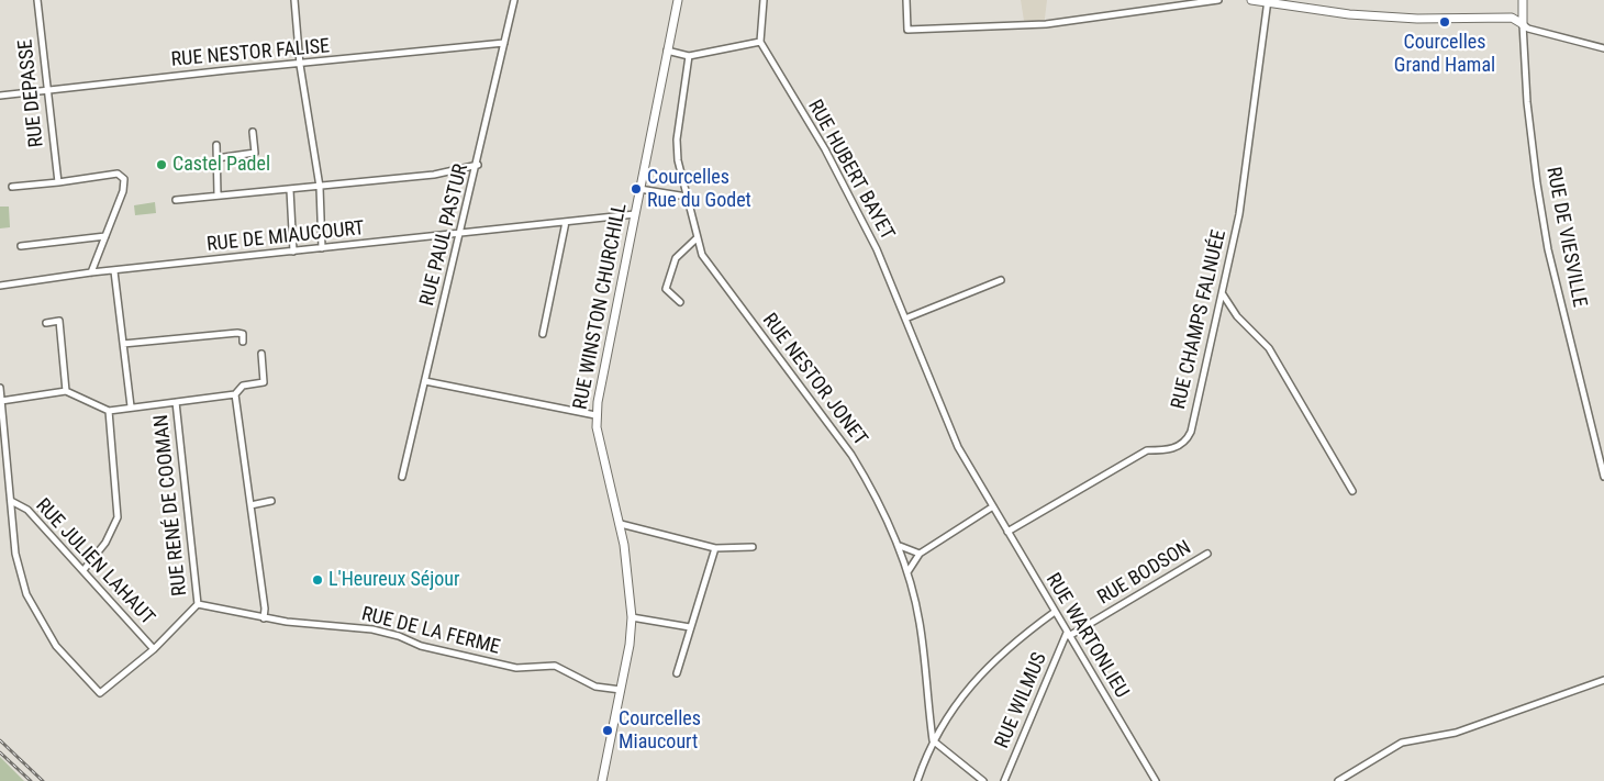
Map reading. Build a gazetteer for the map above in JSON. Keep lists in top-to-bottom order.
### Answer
{
  "streets": {
    "main road": ["RUE DE VIESVILLE", "RUE WINSTON CHURCHILL"],
    "street": [
      "RUE NESTOR FALISE",
      "RUE DEPASSE",
      "RUE HUBERT BAYET",
      "RUE PAUL PASTUR",
      "RUE DE MIAUCOURT",
      "RUE CHAMPS FALNUÉE",
      "RUE NESTOR JONET",
      "RUE RENÉ DE COOMAN",
      "RUE JULIEN LAHAUT",
      "RUE BODSON",
      "RUE DE LA FERME",
      "RUE WARTONLIEU",
      "RUE WILMUS"
    ]
  },
  "crossings": [
    ["RUE NESTOR FALISE", "RUE DEPASSE"],
    ["RUE NESTOR FALISE", "RUE PAUL PASTUR"],
    ["RUE HUBERT BAYET", "RUE WARTONLIEU"],
    ["RUE PAUL PASTUR", "RUE DE MIAUCOURT"],
    ["RUE DE MIAUCOURT", "RUE WINSTON CHURCHILL"],
    ["RUE WINSTON CHURCHILL", "RUE DE LA FERME"],
    ["RUE CHAMPS FALNUÉE", "RUE WARTONLIEU"],
    ["RUE RENÉ DE COOMAN", "RUE JULIEN LAHAUT"],
    ["RUE RENÉ DE COOMAN", "RUE DE LA FERME"],
    ["RUE BODSON", "RUE WARTONLIEU"],
    ["RUE BODSON", "RUE WILMUS"],
    ["RUE WARTONLIEU", "RUE WILMUS"]
  ],
  "places": [
    "Courcelles Grand Hamal",
    "Castel Padel",
    "Courcelles Rue du Godet",
    "L'Heureux Séjour",
    "Courcelles Miaucourt"
  ]
}
